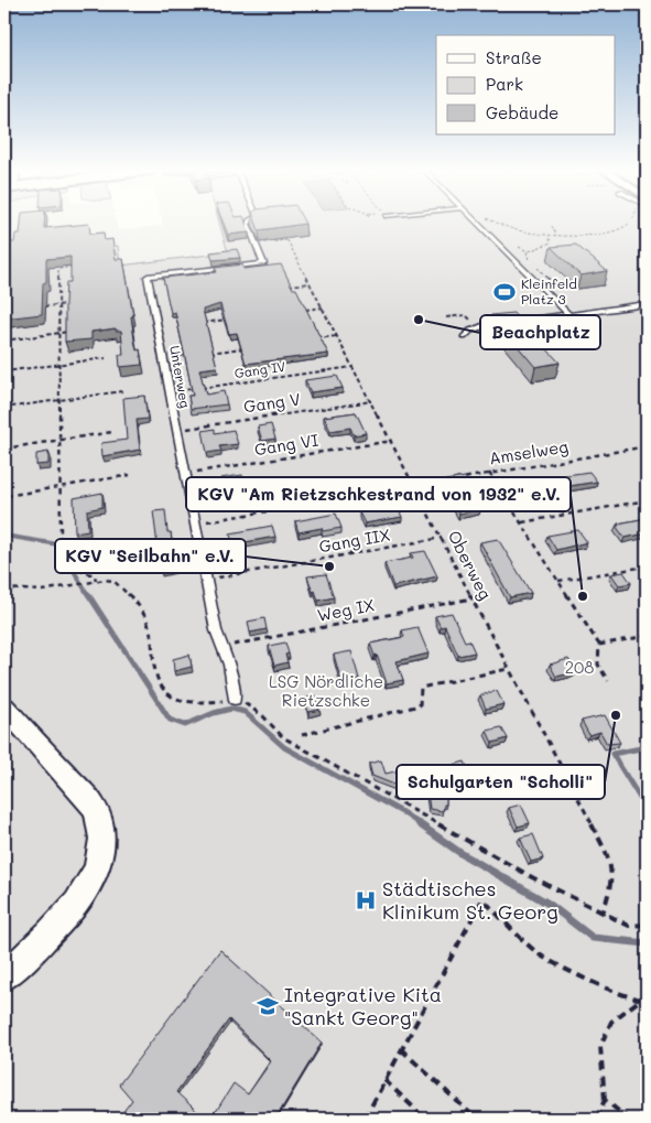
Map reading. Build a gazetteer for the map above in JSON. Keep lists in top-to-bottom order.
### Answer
{
  "streets": {
    "lane": ["Unterweg"],
    "path": [
      "Gang IV",
      "Gang V",
      "Gang VI",
      "Amselweg",
      "Gang IIX",
      "Oberweg",
      "Weg IX"
    ]
  },
  "crossings": [
    ["Gang IV", "Unterweg"],
    ["Gang IV", "Oberweg"],
    ["Unterweg", "Gang V"],
    ["Unterweg", "Gang VI"],
    ["Unterweg", "Amselweg"],
    ["Unterweg", "Gang IIX"],
    ["Unterweg", "Weg IX"],
    ["Gang V", "Oberweg"],
    ["Gang VI", "Oberweg"],
    ["Amselweg", "Oberweg"],
    ["Gang IIX", "Oberweg"],
    ["Oberweg", "Weg IX"]
  ],
  "parks": ["208", "LSG Nördliche Rietzschke"],
  "places": {
    "sports": ["Kleinfeld Platz 3"],
    "other": [
      "Beachplatz",
      "KGV \"Seilbahn\" e.V.",
      "KGV \"Am Rietzschkestrand von 1932\" e.V.",
      "Schulgarten \"Scholli\""
    ],
    "hospital": ["Städtisches Klinikum St. Georg"],
    "school or university": ["Integrative Kita \"Sankt Georg\""]
  },
  "legend": ["Straße", "Park", "Gebäude"]
}
